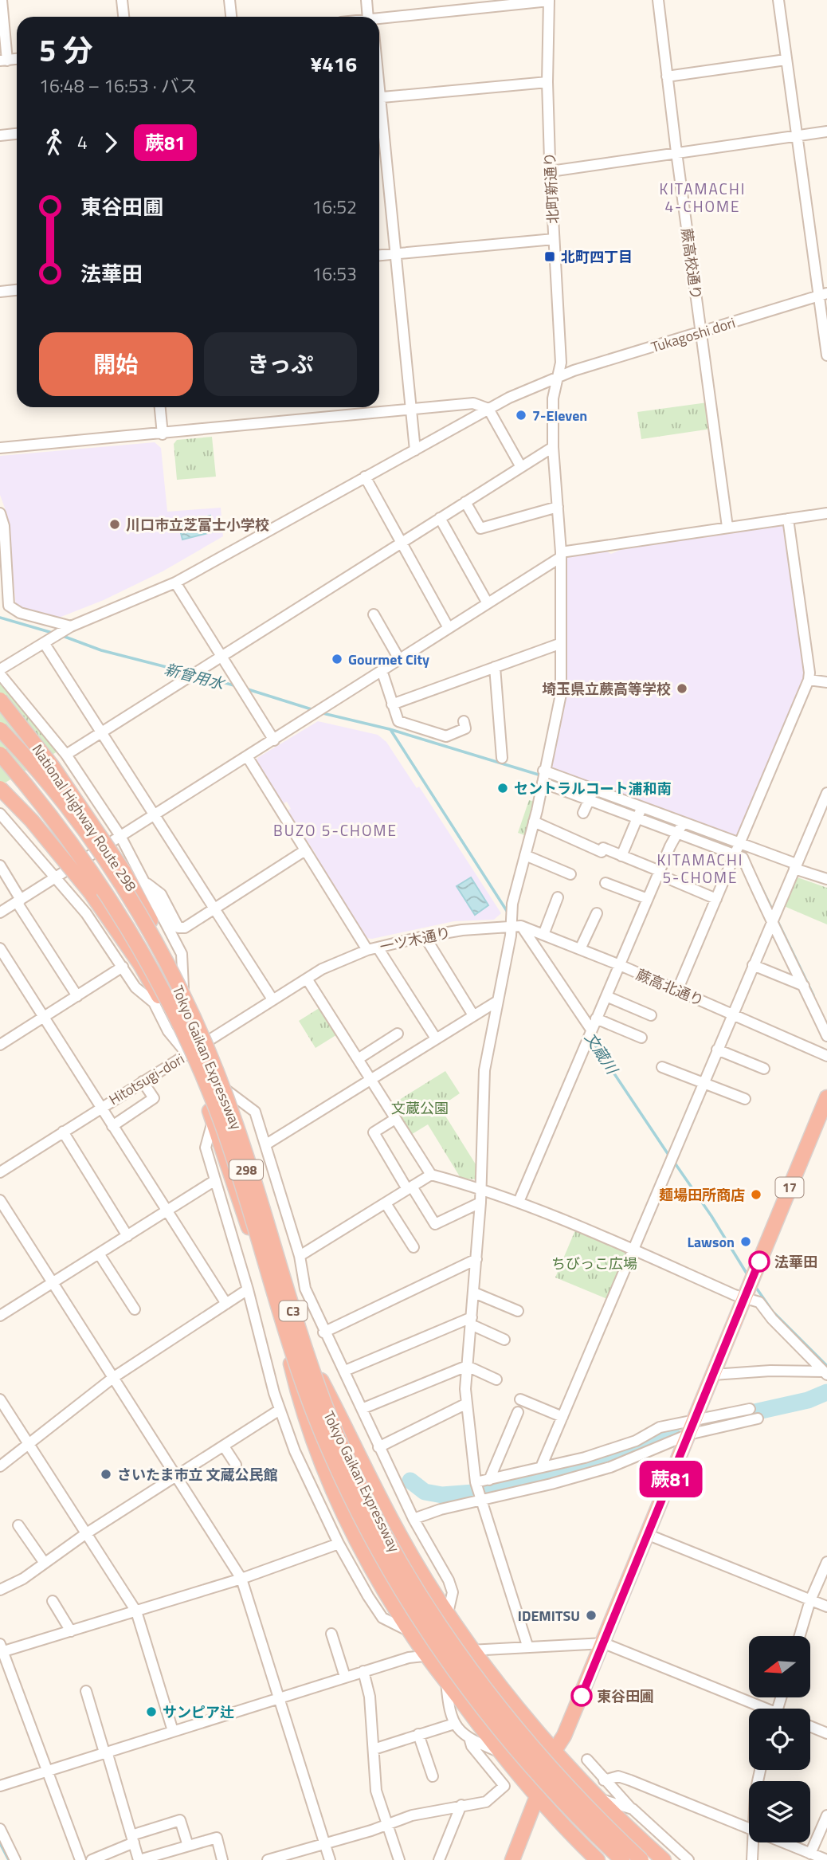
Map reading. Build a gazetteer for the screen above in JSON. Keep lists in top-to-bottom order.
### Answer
{
  "streets": {
    "highway": [
      "National Highway Route 298",
      "Tokyo Gaikan Expressway",
      "298",
      "17",
      "C3"
    ],
    "street": [
      "北町新通り",
      "蕨高校通り",
      "Tukagoshi dori",
      "一ツ木通り",
      "蕨高北通り",
      "Hitotsugi-dori"
    ]
  },
  "crossings": [
    ["北町新通り", "Tukagoshi dori"],
    ["北町新通り", "一ツ木通り"],
    ["北町新通り", "蕨高北通り"],
    ["蕨高校通り", "Tukagoshi dori"],
    ["National Highway Route 298", "Hitotsugi-dori"],
    ["一ツ木通り", "蕨高北通り"],
    ["一ツ木通り", "Hitotsugi-dori"]
  ],
  "districts": ["KITAMACHI 4-CHOME", "BUZO 5-CHOME", "KITAMACHI 5-CHOME"],
  "water": ["新曾用水", "文蔵川"],
  "parks": ["文蔵公園", "ちびっこ広場"],
  "places": {
    "transit": ["北町四丁目"],
    "other": [
      "7-Eleven",
      "川口市立芝富士小学校",
      "Gourmet City",
      "埼玉県立蕨高等学校",
      "セントラルコート浦和南",
      "麺場田所商店",
      "Lawson",
      "法華田",
      "さいたま市立 文蔵公民館",
      "IDEMITSU",
      "東谷田圃",
      "サンピア辻"
    ]
  },
  "lines": ["bus line 蕨81"],
  "north": "left",
  "page": {
    "on_map": "蕨81",
    "heading": ["5 分", "16:48 – 16:53 · バス", "¥416"],
    "legs": ["4", "蕨81"],
    "list": [
      {
        "name": "東谷田圃",
        "value": "16:52"
      },
      {
        "name": "法華田",
        "value": "16:53"
      }
    ],
    "buttons": ["開始", "きっぷ"]
  }
}
